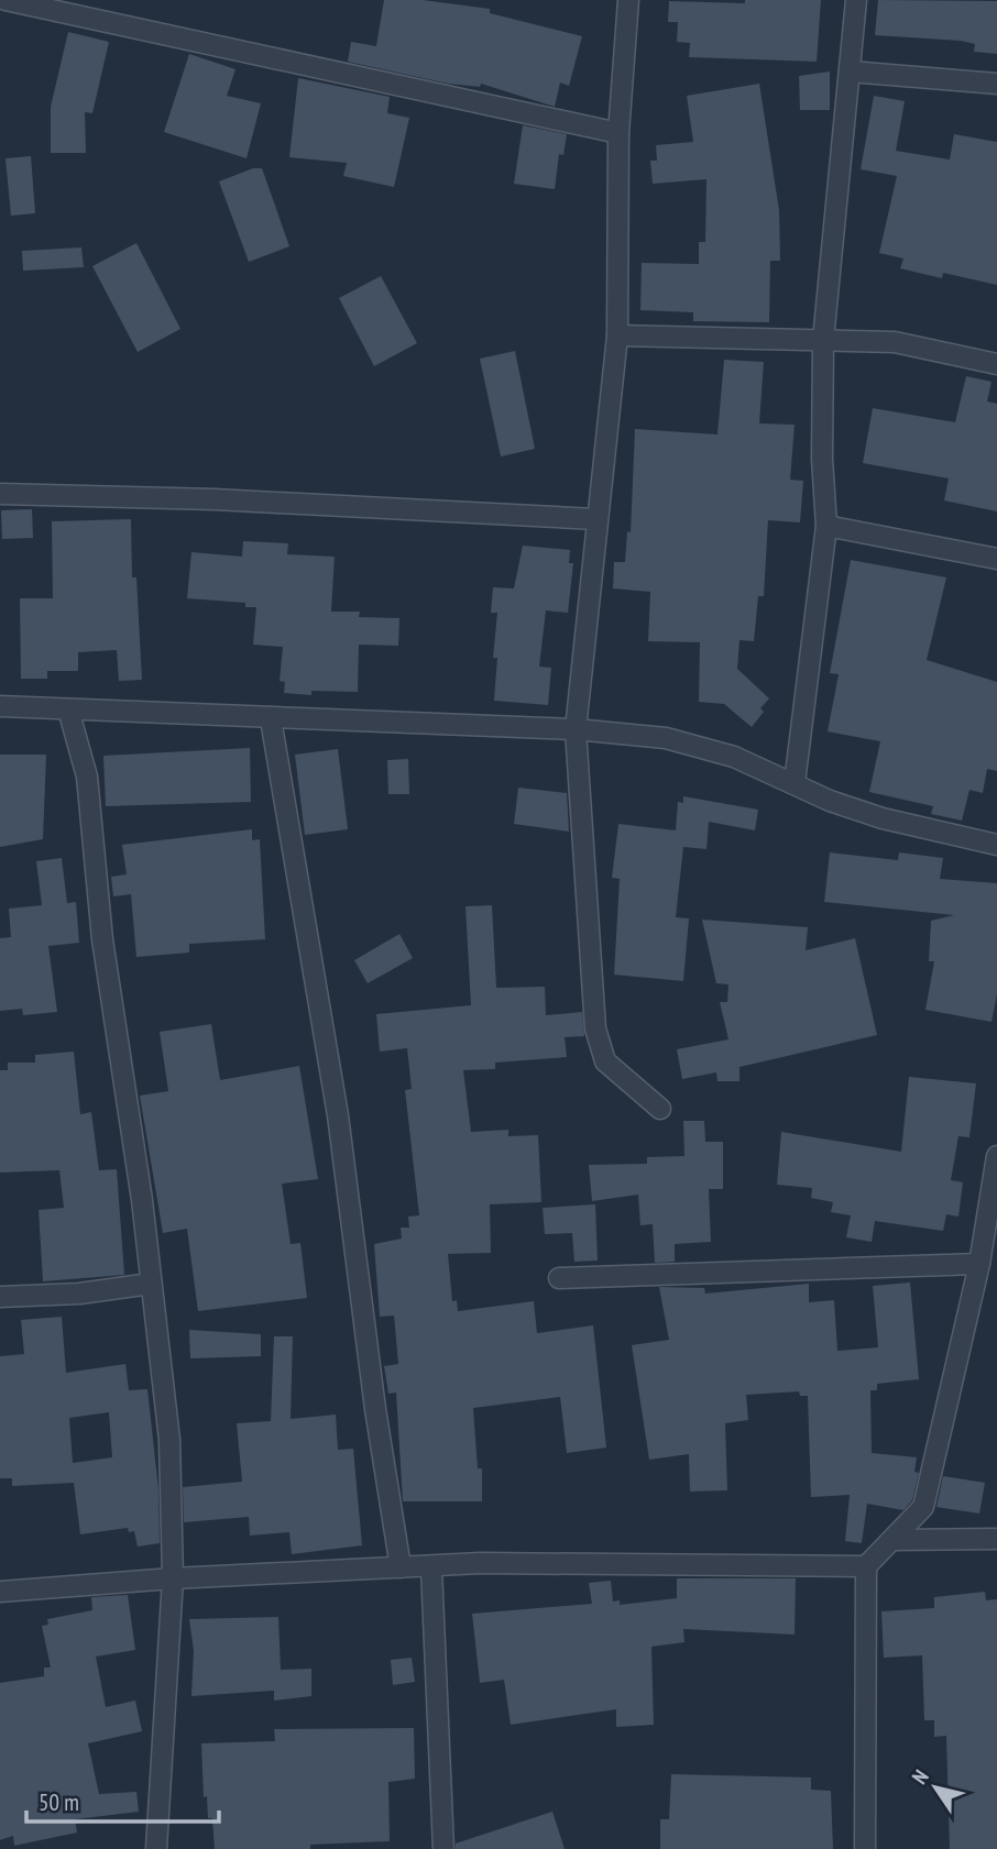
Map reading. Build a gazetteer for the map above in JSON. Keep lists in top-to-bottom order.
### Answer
{
  "scale_bar": "50 m",
  "north": "top left"
}
